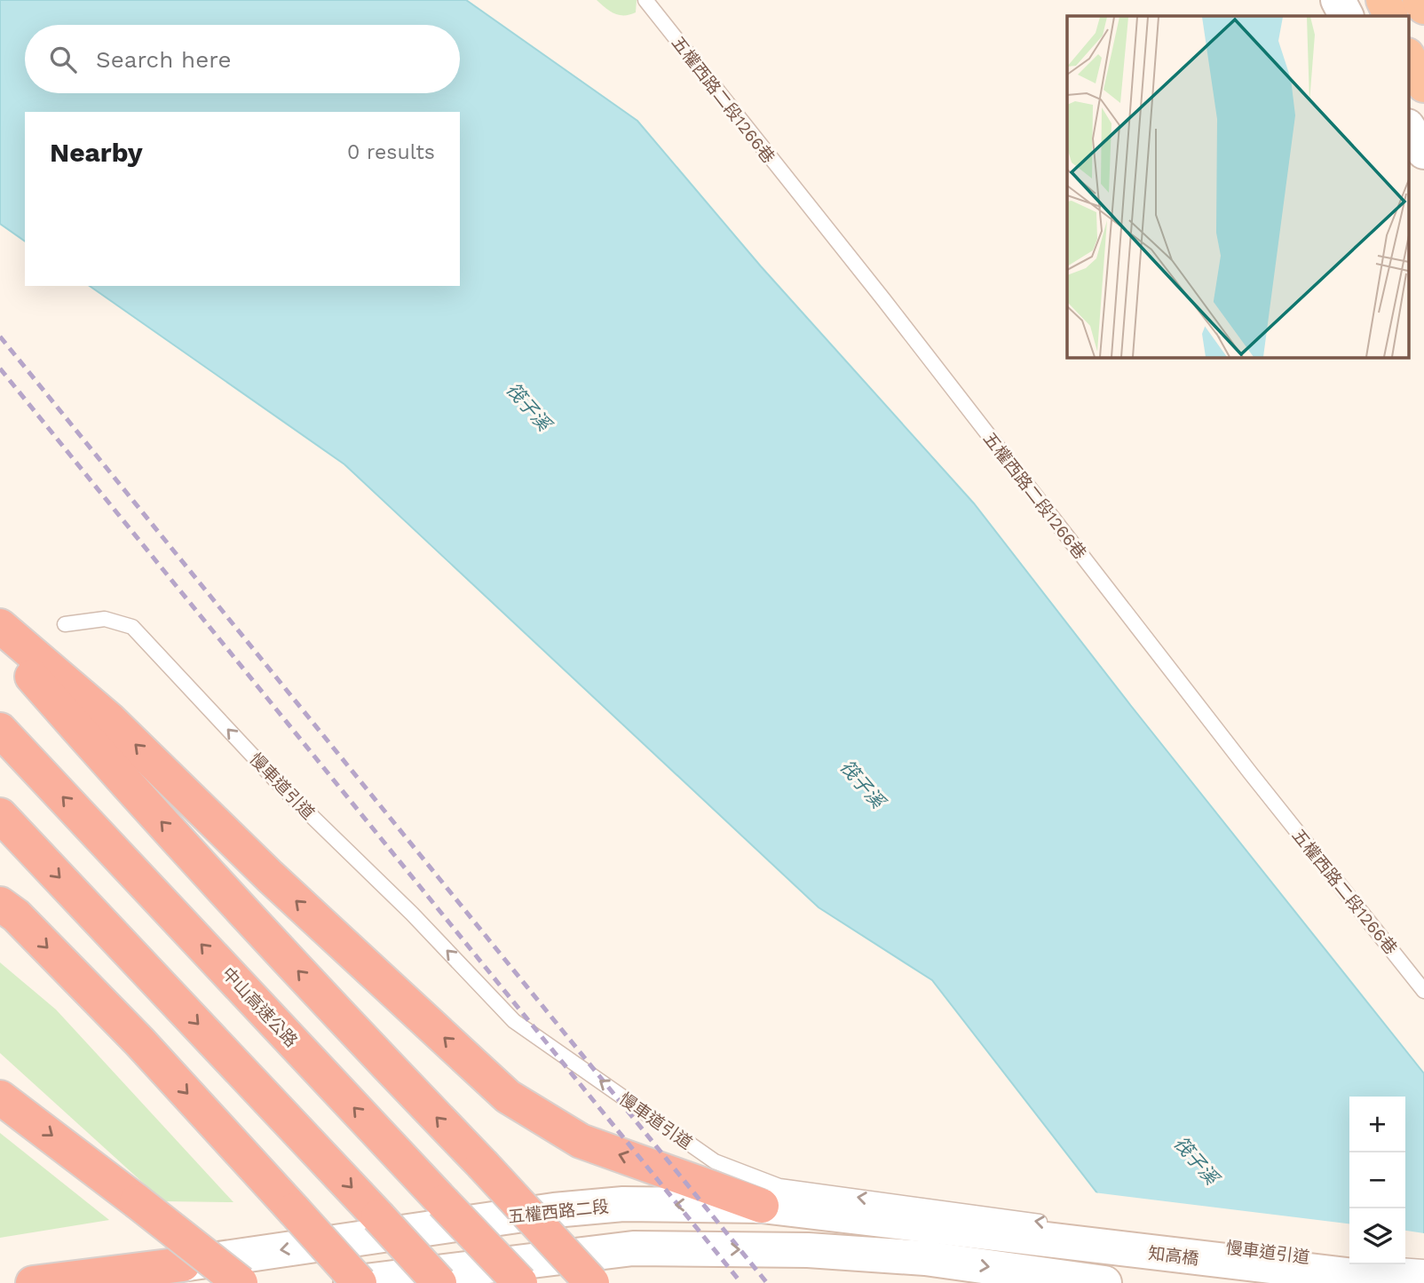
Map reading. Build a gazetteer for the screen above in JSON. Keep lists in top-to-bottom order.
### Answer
{
  "streets": {
    "highway": ["中山高速公路"],
    "main road": ["五權西路二段", "知高橋"],
    "lane": ["五權西路二段1266巷", "慢車道引道"]
  },
  "crossings": [
    ["慢車道引道", "五權西路二段"],
    ["慢車道引道", "知高橋"],
    ["五權西路二段", "知高橋"]
  ],
  "one_way": ["慢車道引道"],
  "water": ["筏子溪"],
  "page": {
    "search": "Search here",
    "heading": ["Nearby", "0 results"],
    "map_buttons": ["+", "−"]
  }
}
